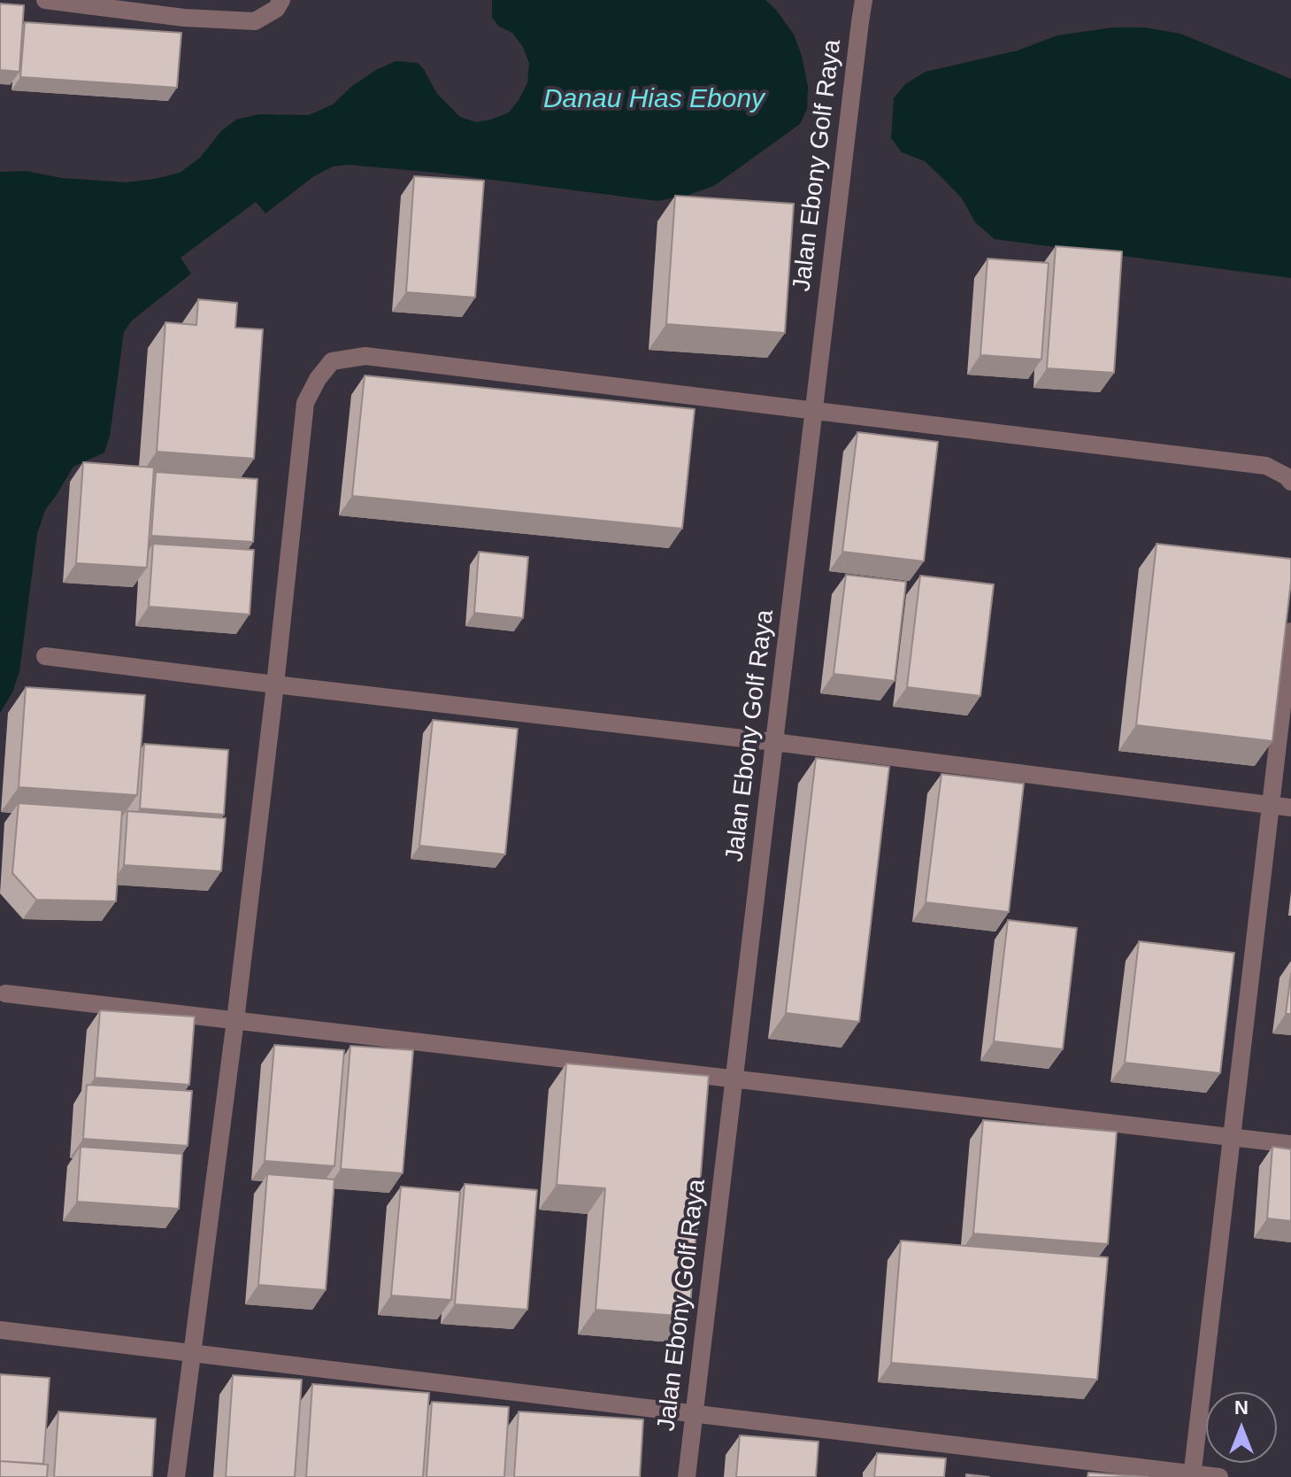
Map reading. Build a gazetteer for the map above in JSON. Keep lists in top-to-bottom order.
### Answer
{
  "streets": {
    "street": ["Jalan Ebony Golf Raya"]
  },
  "water": ["Danau Hias Ebony"],
  "north": "top"
}
